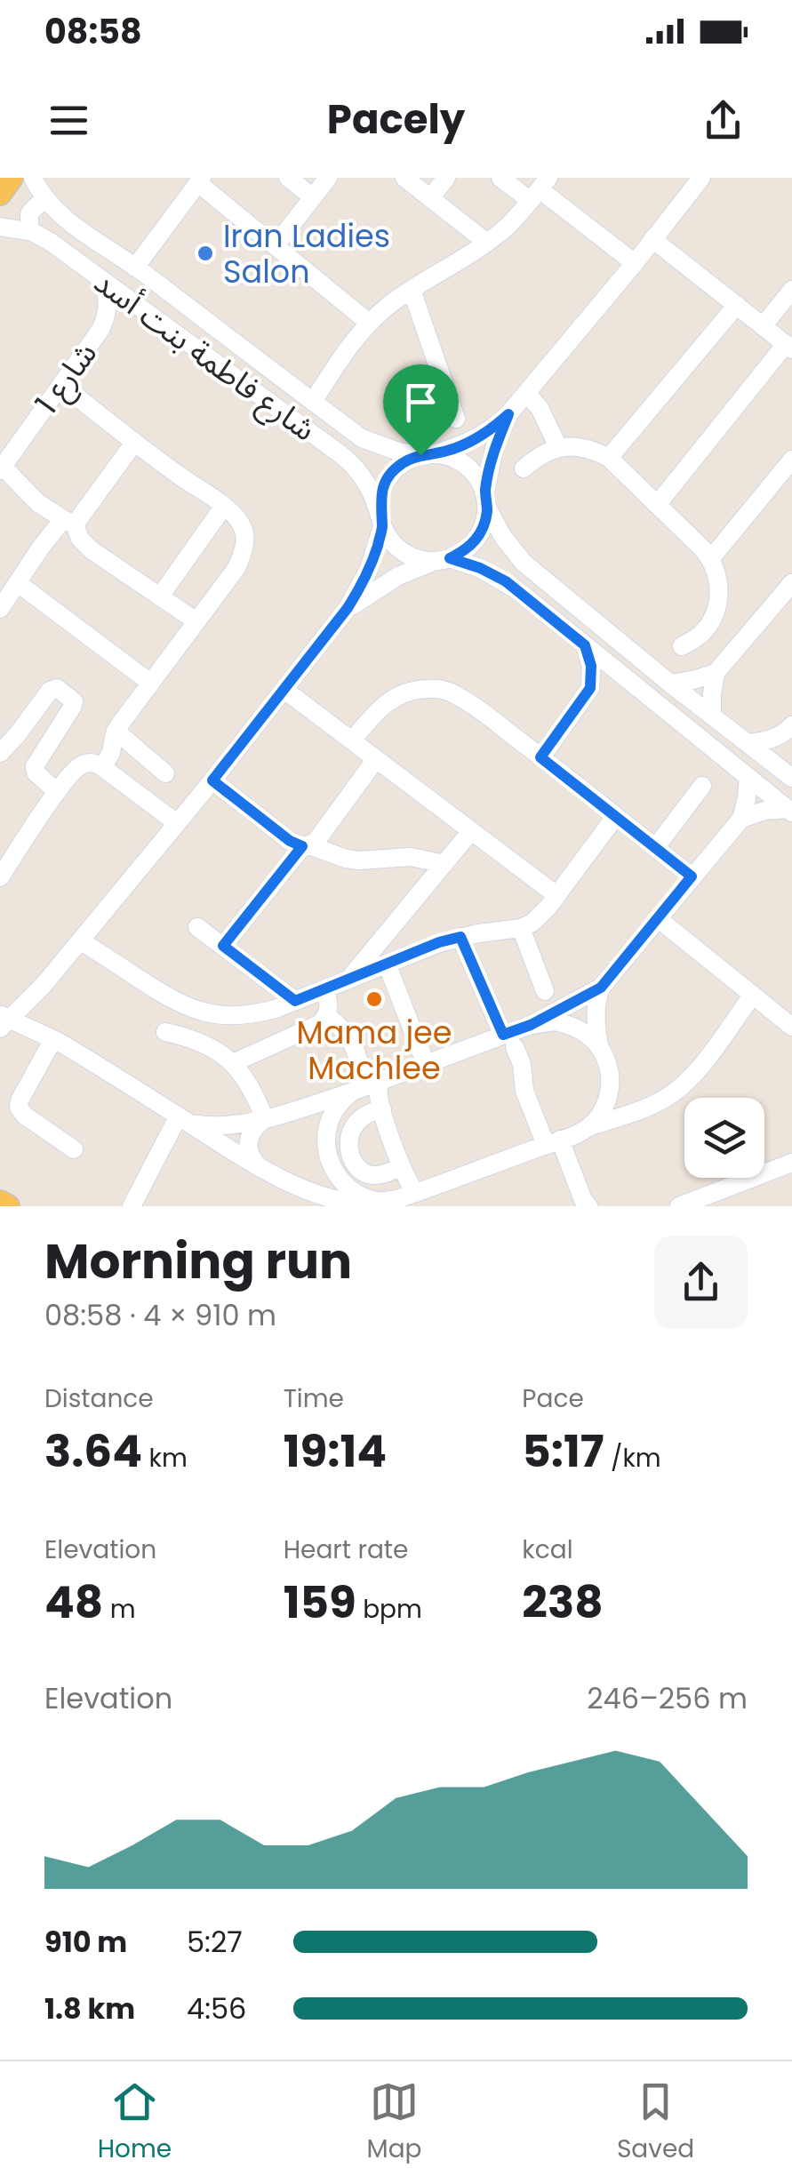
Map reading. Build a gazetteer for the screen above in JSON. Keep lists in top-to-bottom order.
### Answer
{
  "streets": {
    "street": ["شارع فاطمة بنت أسد", "شارع 1"]
  },
  "crossings": [
    ["شارع فاطمة بنت أسد", "شارع 1"]
  ],
  "places": ["Iran Ladies Salon", "Mama jee Machlee"],
  "page": {
    "status": "08:58",
    "header": "Pacely",
    "heading": ["Morning run", "08:58 · 4 × 910 m"],
    "stats": [
      ["Distance", "3.64 km"],
      ["Time", "19:14"],
      ["Pace", "5:17 /km"],
      ["Elevation", "48 m"],
      ["Heart rate", "159 bpm"],
      ["kcal", "238"]
    ],
    "chart": ["Elevation", "246–256 m"],
    "list": [
      {
        "name": "910 m",
        "note": "5:27"
      },
      {
        "name": "1.8 km",
        "note": "4:56"
      }
    ],
    "tabs": ["Home", "Map", "Saved"]
  }
}
